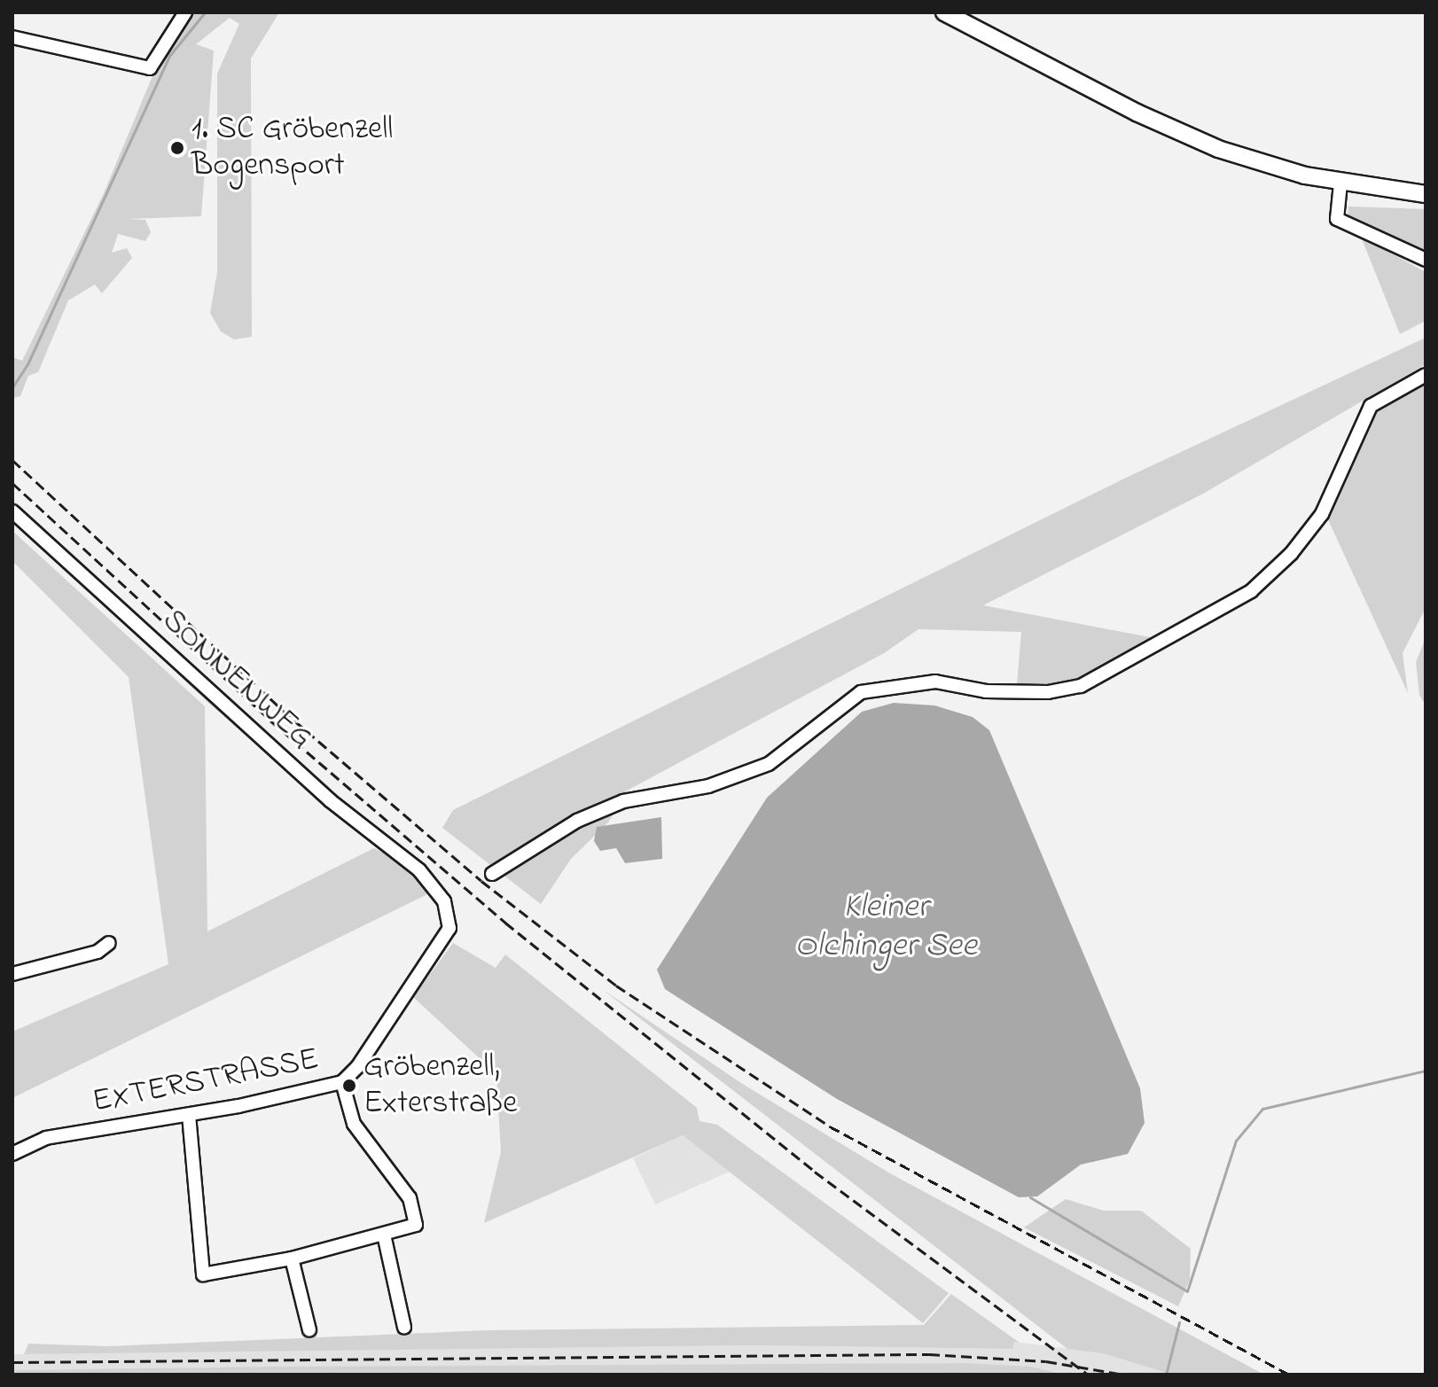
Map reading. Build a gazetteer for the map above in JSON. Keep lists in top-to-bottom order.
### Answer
{
  "streets": {
    "street": ["SONNENWEG", "EXTERSTRASSE"]
  },
  "crossings": [
    ["SONNENWEG", "EXTERSTRASSE"]
  ],
  "water": ["Kleiner Olchinger See"],
  "places": ["1. SC Gröbenzell Bogensport", "Gröbenzell, Exterstraße"]
}
